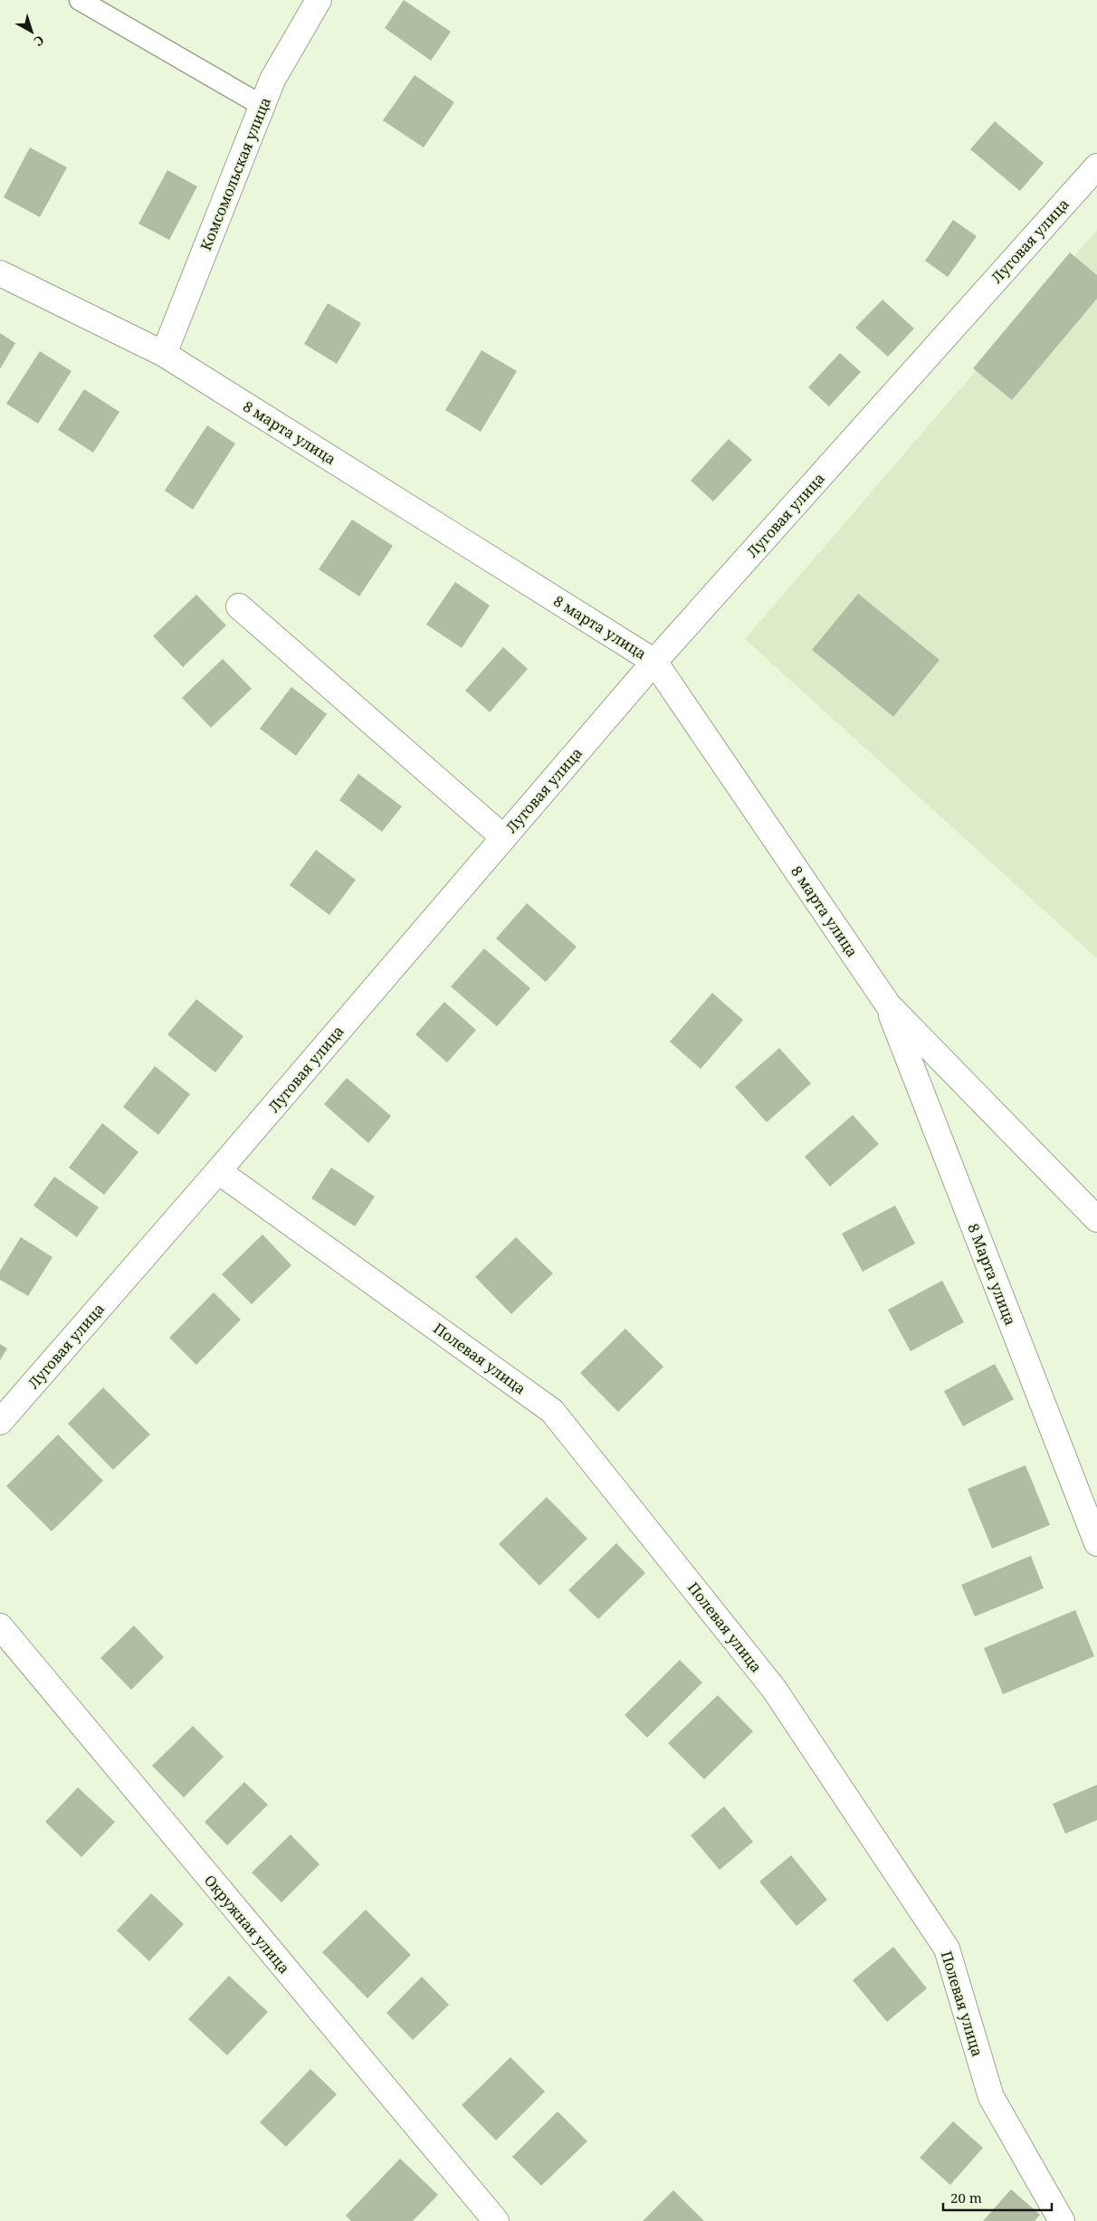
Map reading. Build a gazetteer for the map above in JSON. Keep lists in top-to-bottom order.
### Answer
{
  "streets": {
    "street": [
      "Комсомольская улица",
      "Луговая улица",
      "8 марта улица",
      "8 Марта улица",
      "Полевая улица",
      "Окружная улица"
    ]
  },
  "crossings": [
    ["Комсомольская улица", "8 марта улица"],
    ["Луговая улица", "8 марта улица"],
    ["Луговая улица", "Полевая улица"],
    ["8 марта улица", "8 Марта улица"]
  ],
  "scale_bar": "20 m",
  "north": "bottom right"
}
